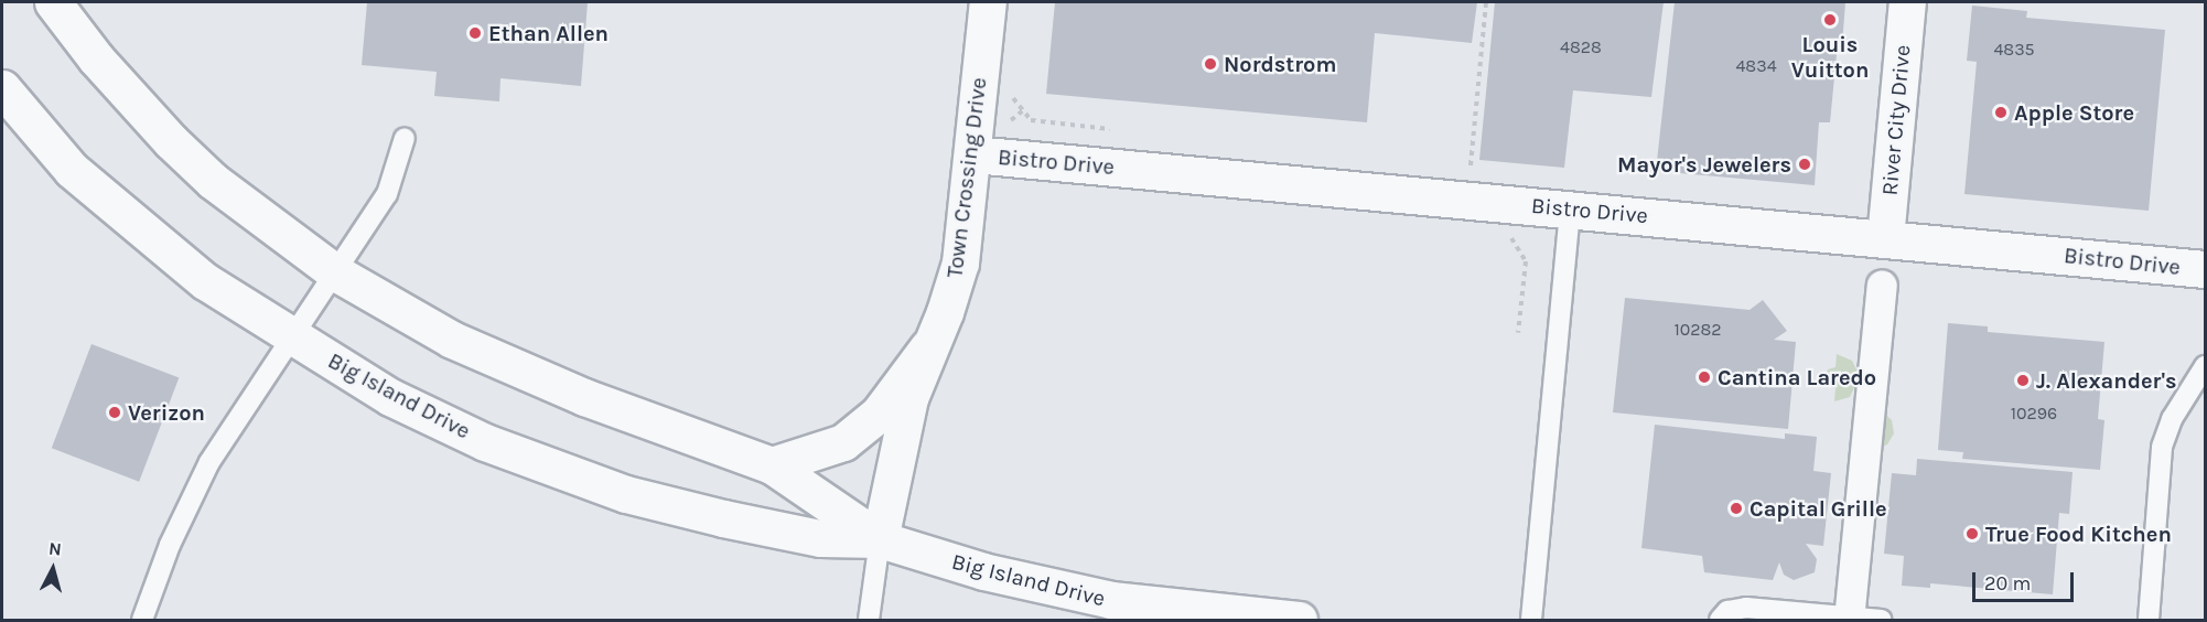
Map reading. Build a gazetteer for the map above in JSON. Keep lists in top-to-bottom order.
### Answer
{
  "streets": {
    "street": [
      "River City Drive",
      "Bistro Drive",
      "Town Crossing Drive",
      "Big Island Drive"
    ]
  },
  "crossings": [
    ["River City Drive", "Bistro Drive"],
    ["Bistro Drive", "Town Crossing Drive"],
    ["Town Crossing Drive", "Big Island Drive"]
  ],
  "places": [
    "Louis Vuitton",
    "Ethan Allen",
    "Nordstrom",
    "Apple Store",
    "Mayor's Jewelers",
    "Cantina Laredo",
    "J. Alexander's",
    "Verizon",
    "Capital Grille",
    "True Food Kitchen"
  ],
  "house_numbers": [
    "4828",
    "4835",
    "4834",
    "10282",
    "10296"
  ],
  "scale_bar": "20 m",
  "north": "top"
}
